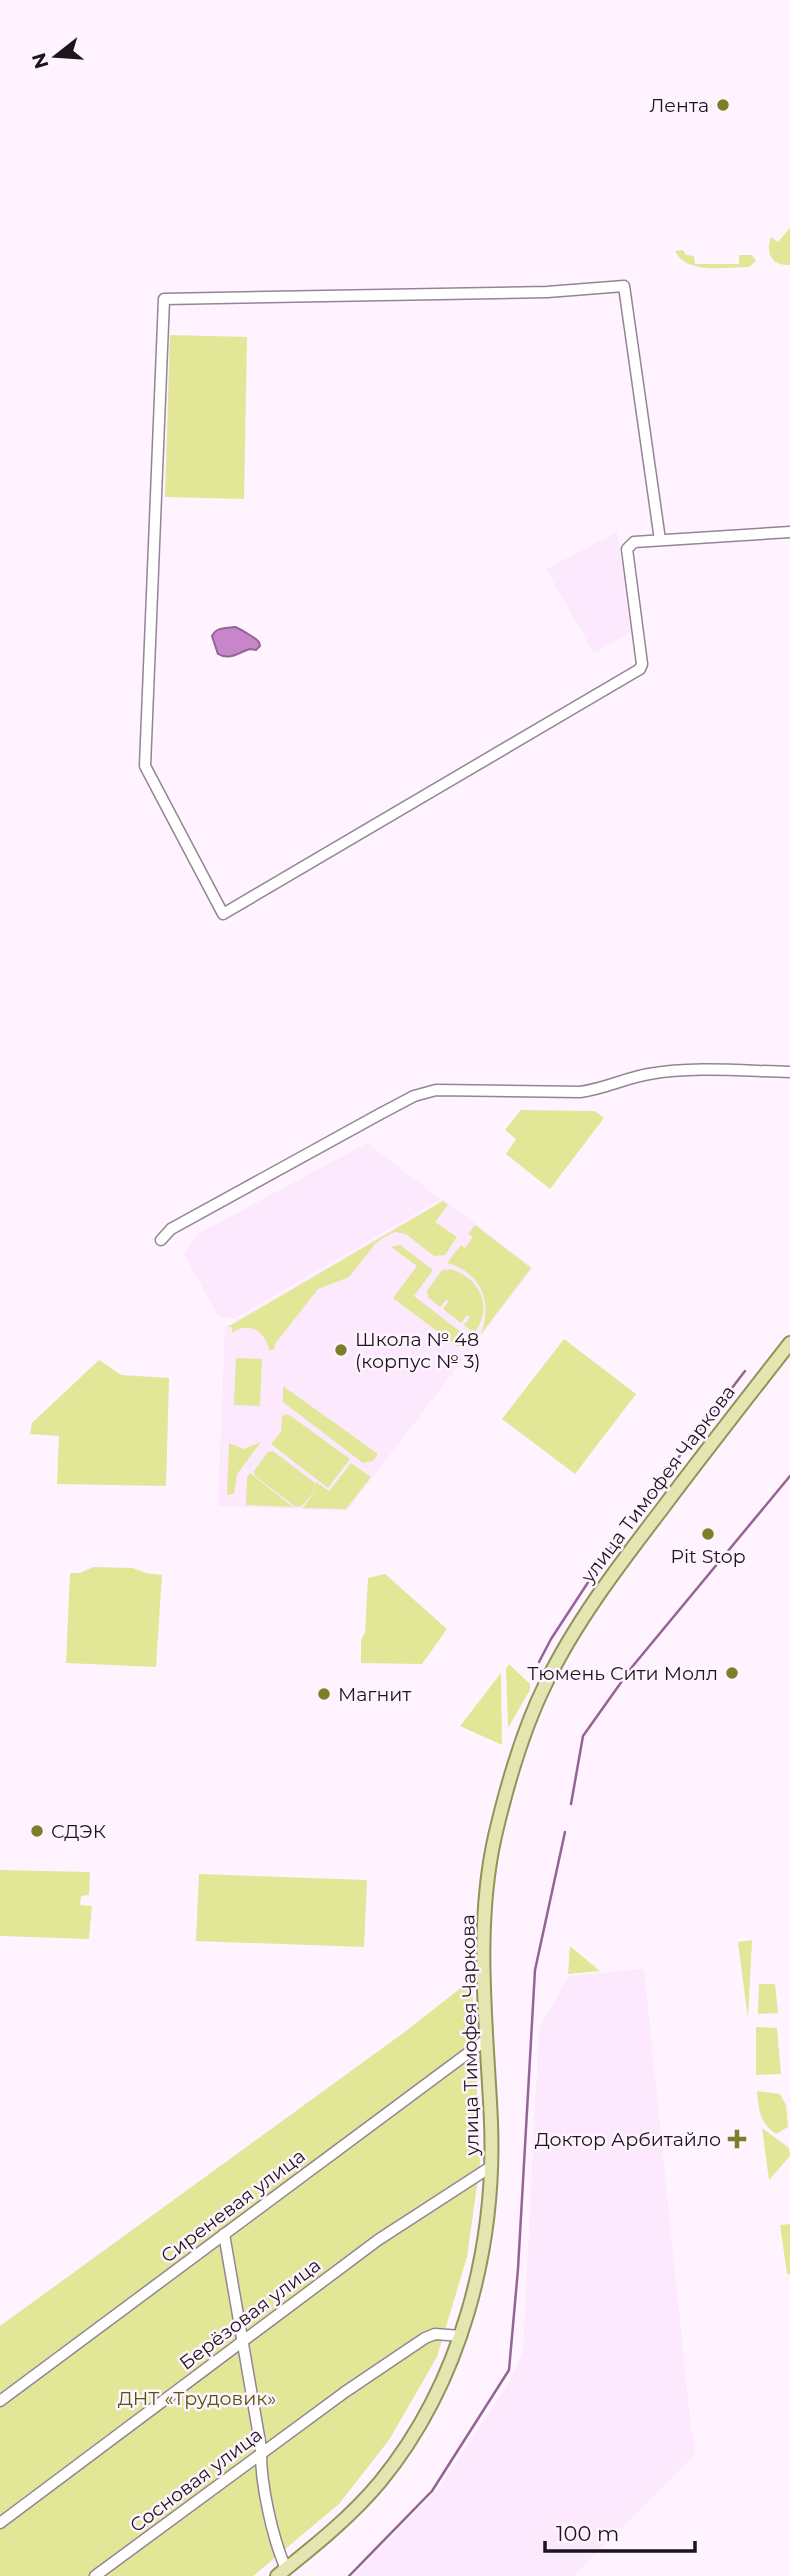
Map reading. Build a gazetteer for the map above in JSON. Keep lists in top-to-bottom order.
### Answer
{
  "streets": {
    "main road": ["улица Тимофея Чаркова"],
    "street": ["Сиреневая улица", "Берёзовая улица", "Сосновая улица"]
  },
  "crossings": [
    ["улица Тимофея Чаркова", "Сиреневая улица"],
    ["улица Тимофея Чаркова", "Берёзовая улица"],
    ["улица Тимофея Чаркова", "Сосновая улица"]
  ],
  "parks": ["ДНТ «Трудовик»"],
  "places": {
    "other": [
      "Лента",
      "Школа № 48 (корпус № 3)",
      "Pit Stop",
      "Тюмень Сити Молл",
      "Магнит",
      "СДЭК"
    ],
    "health": ["Доктор Арбитайло"]
  },
  "scale_bar": "100 m",
  "north": "left"
}
